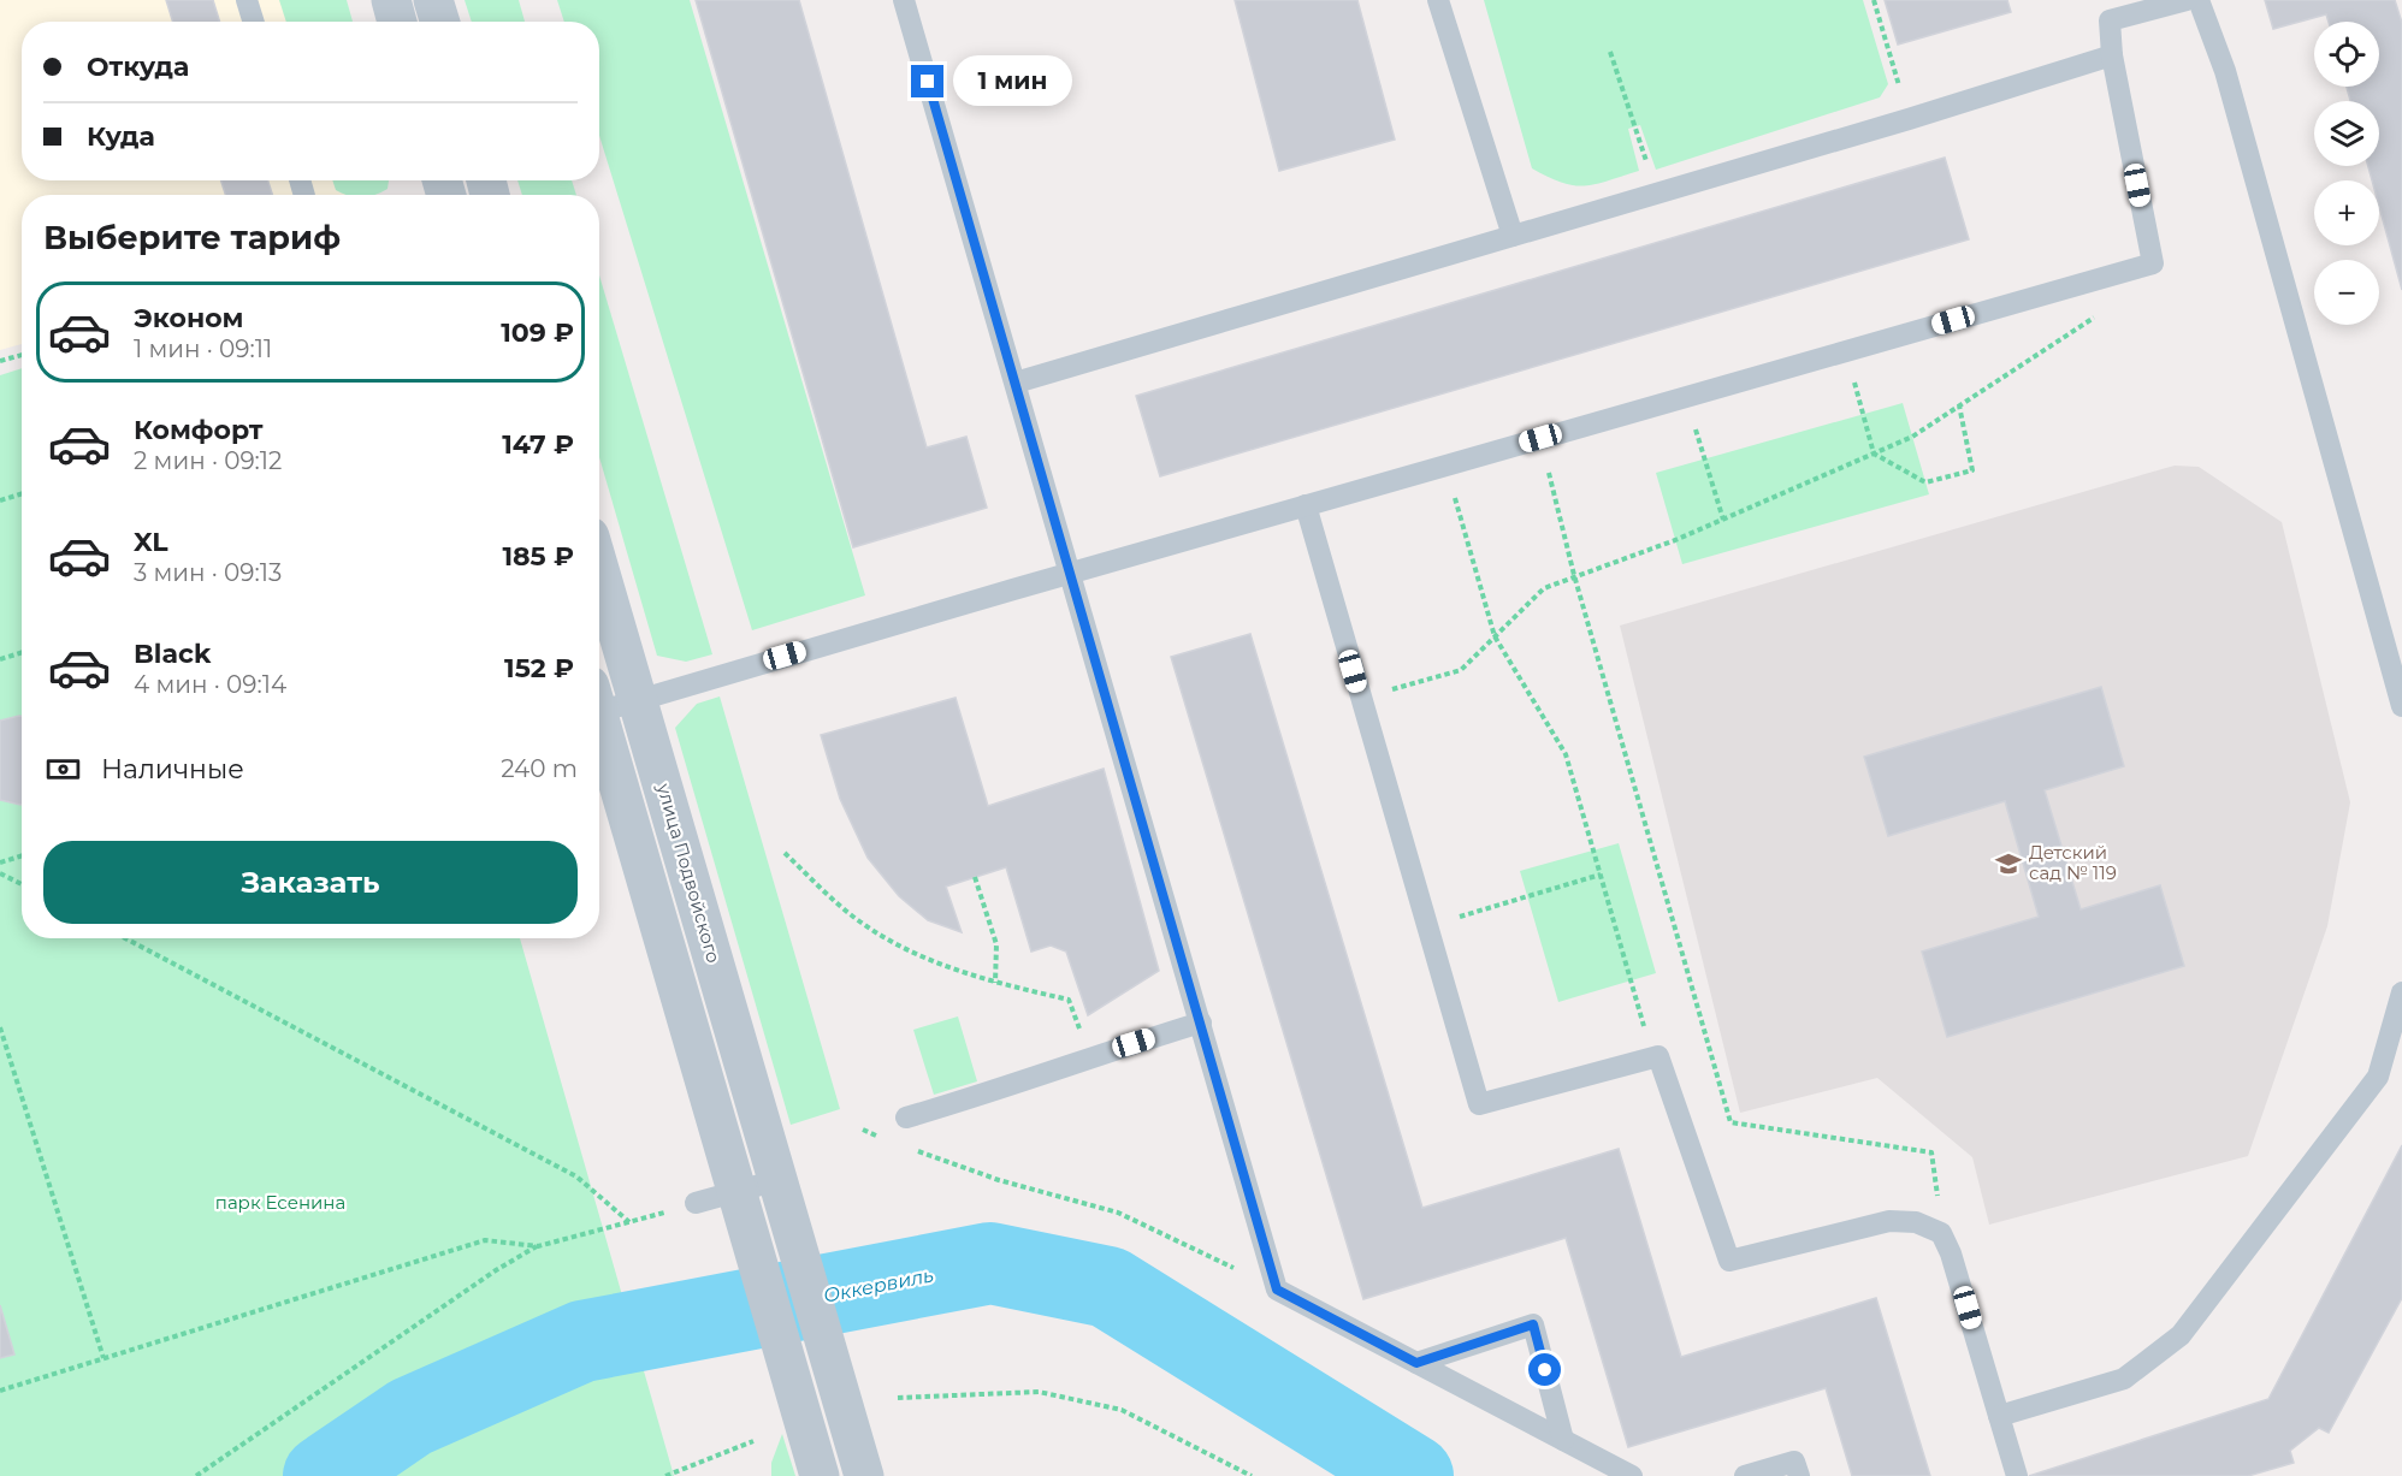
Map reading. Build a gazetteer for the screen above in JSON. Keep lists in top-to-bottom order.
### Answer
{
  "streets": {
    "street": ["улица Подвойского"]
  },
  "water": ["Оккервиль"],
  "parks": ["парк Есенина"],
  "places": {
    "school or university": ["Детский сад № 119"]
  },
  "page": {
    "map_buttons": ["+", "−"],
    "banner": ["Откуда", "Куда"],
    "bubble": "1 мин",
    "heading": "Выберите тариф",
    "list": [
      {
        "name": "Эконом",
        "note": "1 мин · 09:11",
        "value": "109 ₽"
      },
      {
        "name": "Комфорт",
        "note": "2 мин · 09:12",
        "value": "147 ₽"
      },
      {
        "name": "XL",
        "note": "3 мин · 09:13",
        "value": "185 ₽"
      },
      {
        "name": "Black",
        "note": "4 мин · 09:14",
        "value": "152 ₽"
      }
    ],
    "pay": ["Наличные", "240 m"],
    "buttons": "Заказать"
  }
}
